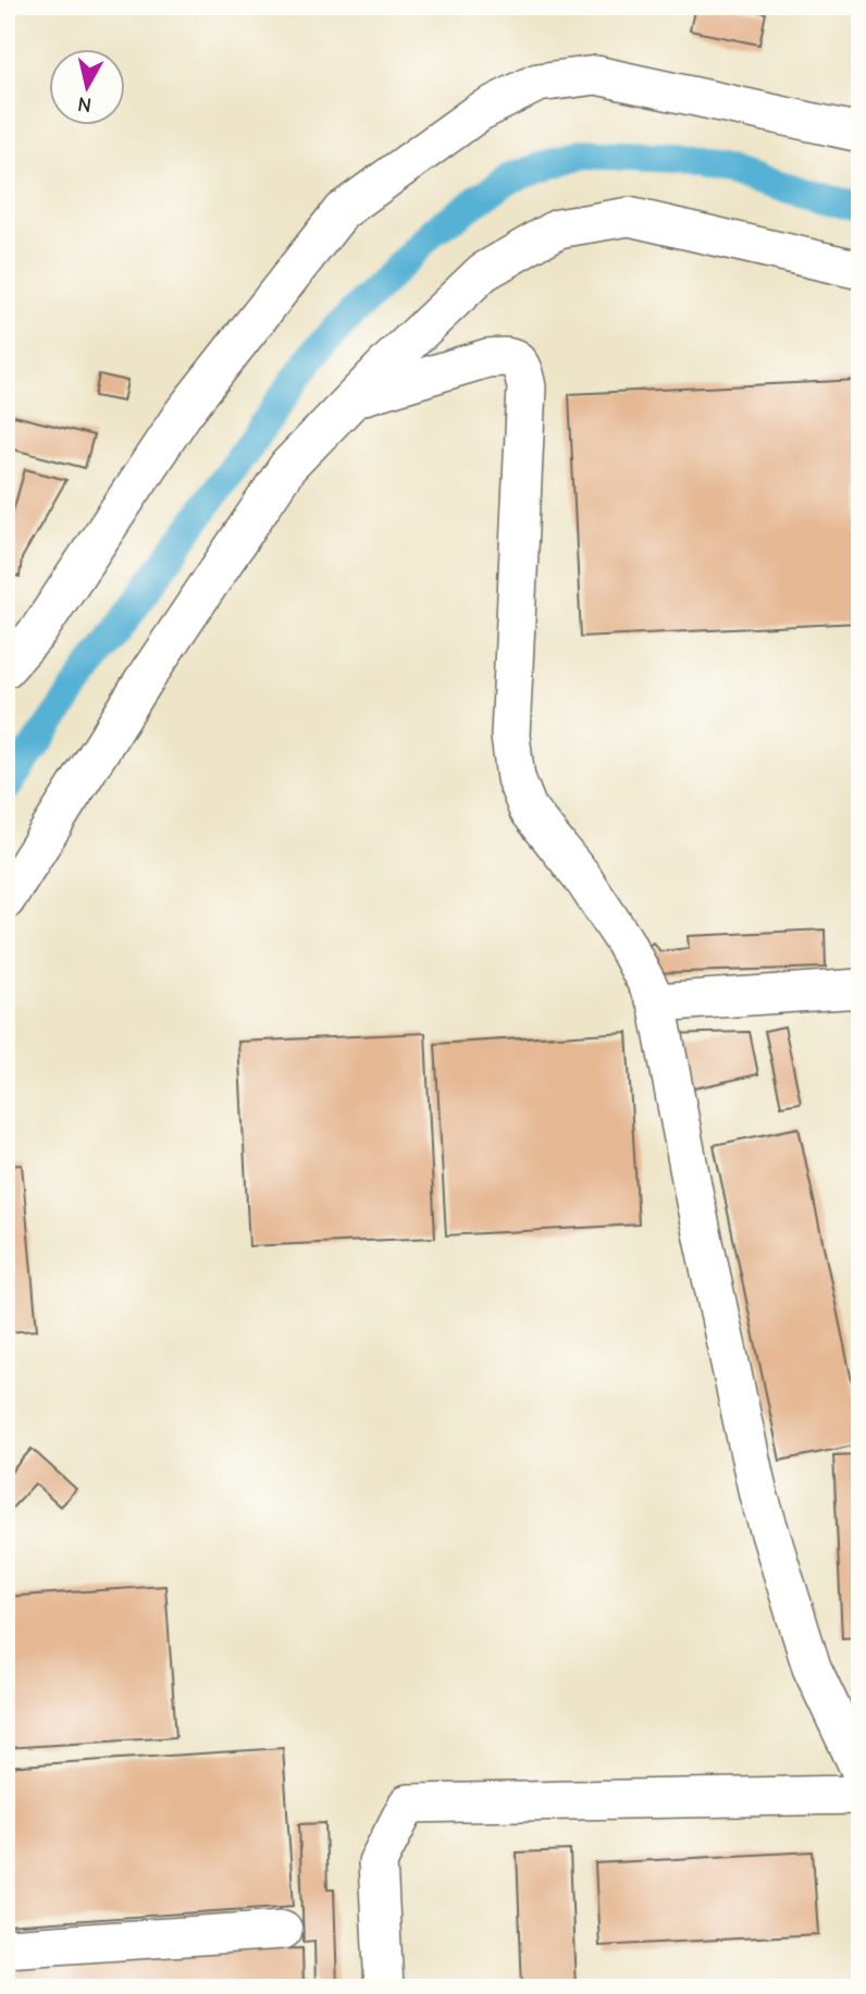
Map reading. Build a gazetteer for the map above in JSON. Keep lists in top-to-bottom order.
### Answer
{
  "north": "bottom"
}
